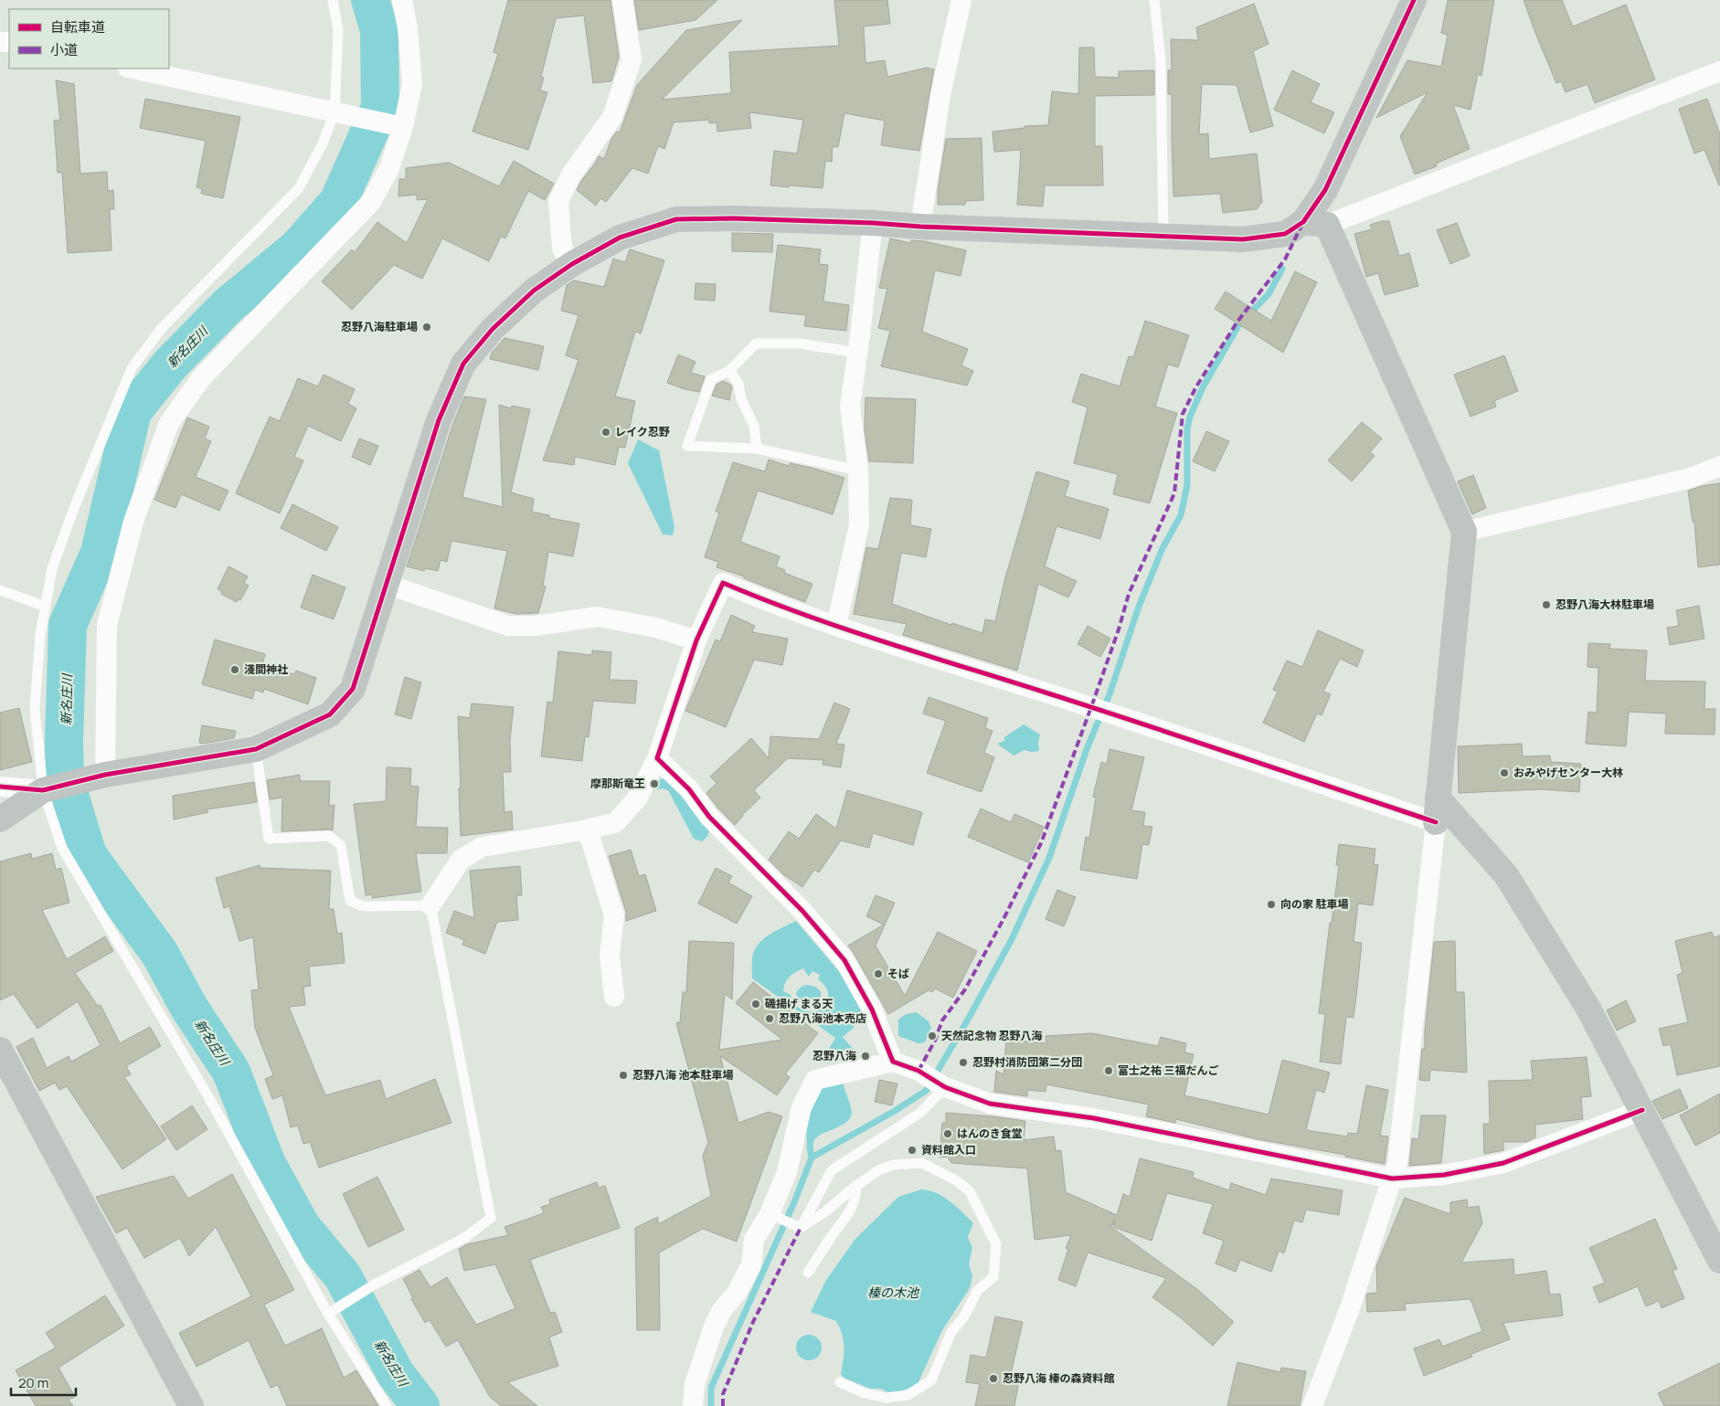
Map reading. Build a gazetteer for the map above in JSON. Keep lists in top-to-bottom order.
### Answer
{
  "water": ["新名庄川", "榛の木池"],
  "places": [
    "忍野八海駐車場",
    "レイク忍野",
    "忍野八海大林駐車場",
    "淺間神社",
    "おみやげセンター大林",
    "摩那斯竜王",
    "向の家 駐車場",
    "そば",
    "磯揚げ まる天",
    "忍野八海池本売店",
    "天然記念物 忍野八海",
    "忍野八海",
    "忍野村消防団第二分団",
    "富士之祐 三福だんご",
    "忍野八海 池本駐車場",
    "はんのき食堂",
    "資料館入口",
    "忍野八海 榛の森資料館"
  ],
  "legend": ["自転車道", "小道"],
  "scale_bar": "20 m"
}
